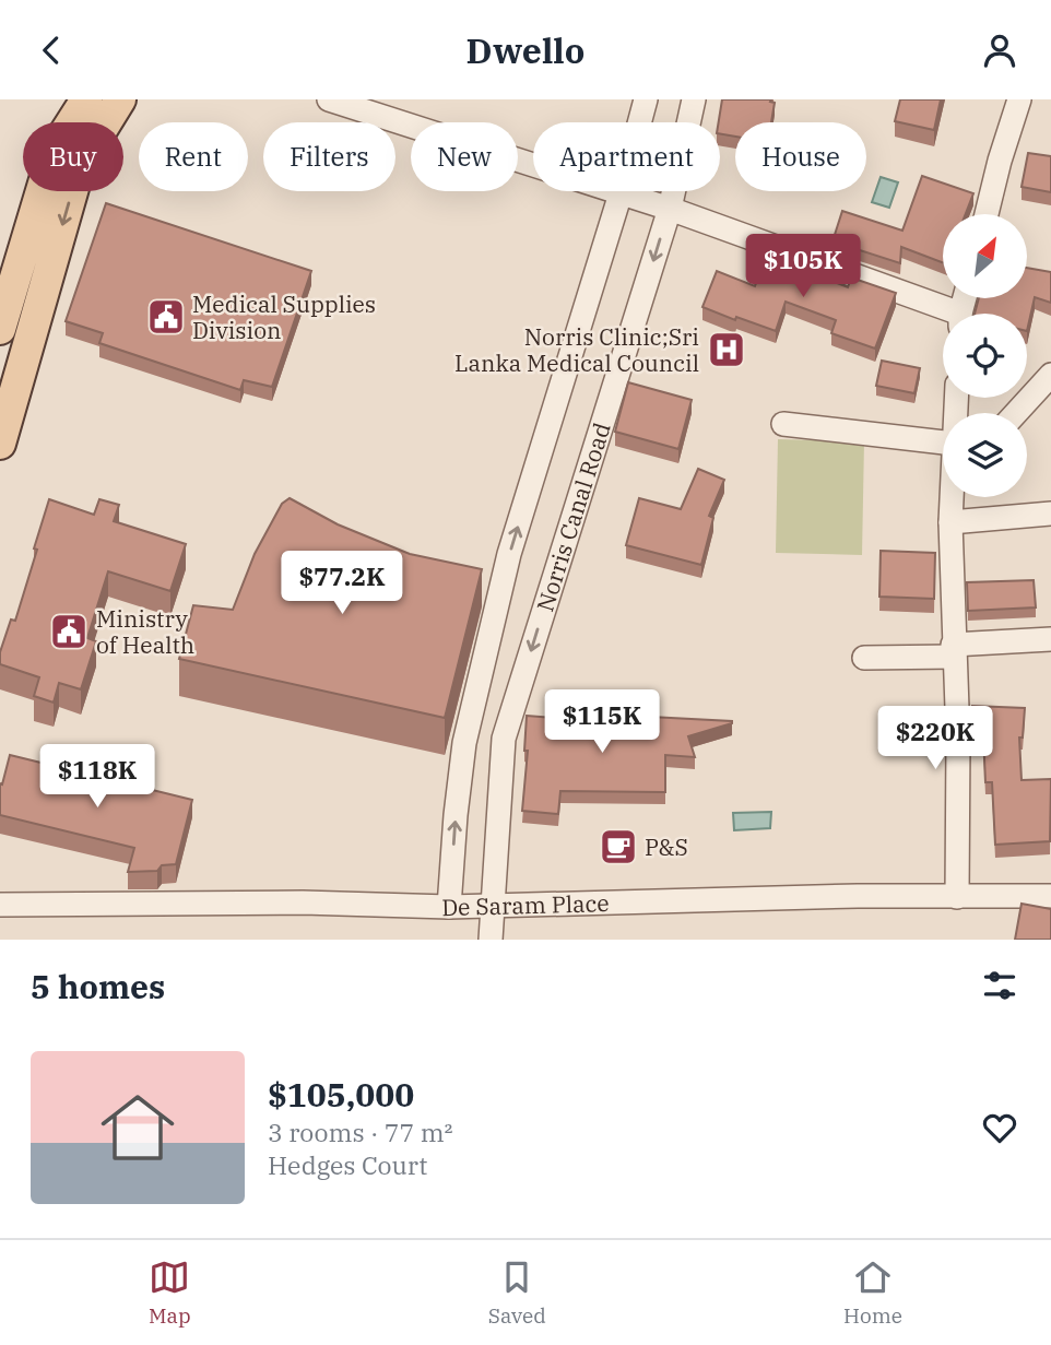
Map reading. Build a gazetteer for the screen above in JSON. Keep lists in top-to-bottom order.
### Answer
{
  "streets": {
    "street": ["Norris Canal Road", "De Saram Place"]
  },
  "crossings": [
    ["Norris Canal Road", "De Saram Place"]
  ],
  "places": {
    "public building": ["Medical Supplies Division", "Ministry of Health"],
    "hospital": ["Norris Clinic;Sri Lanka Medical Council"],
    "cafe": ["P&S"]
  },
  "north": "top right",
  "page": {
    "header": "Dwello",
    "chip": [
      "Buy",
      "Rent",
      "Filters",
      "New",
      "Apartment",
      "House"
    ],
    "price": [
      "$105K",
      "$77.2K",
      "$115K",
      "$220K",
      "$118K"
    ],
    "heading": "5 homes",
    "list": [
      {
        "name": "$105,000",
        "note": "3 rooms · 77 m² · Hedges Court"
      }
    ],
    "tabs": ["Map", "Saved", "Home"]
  }
}
